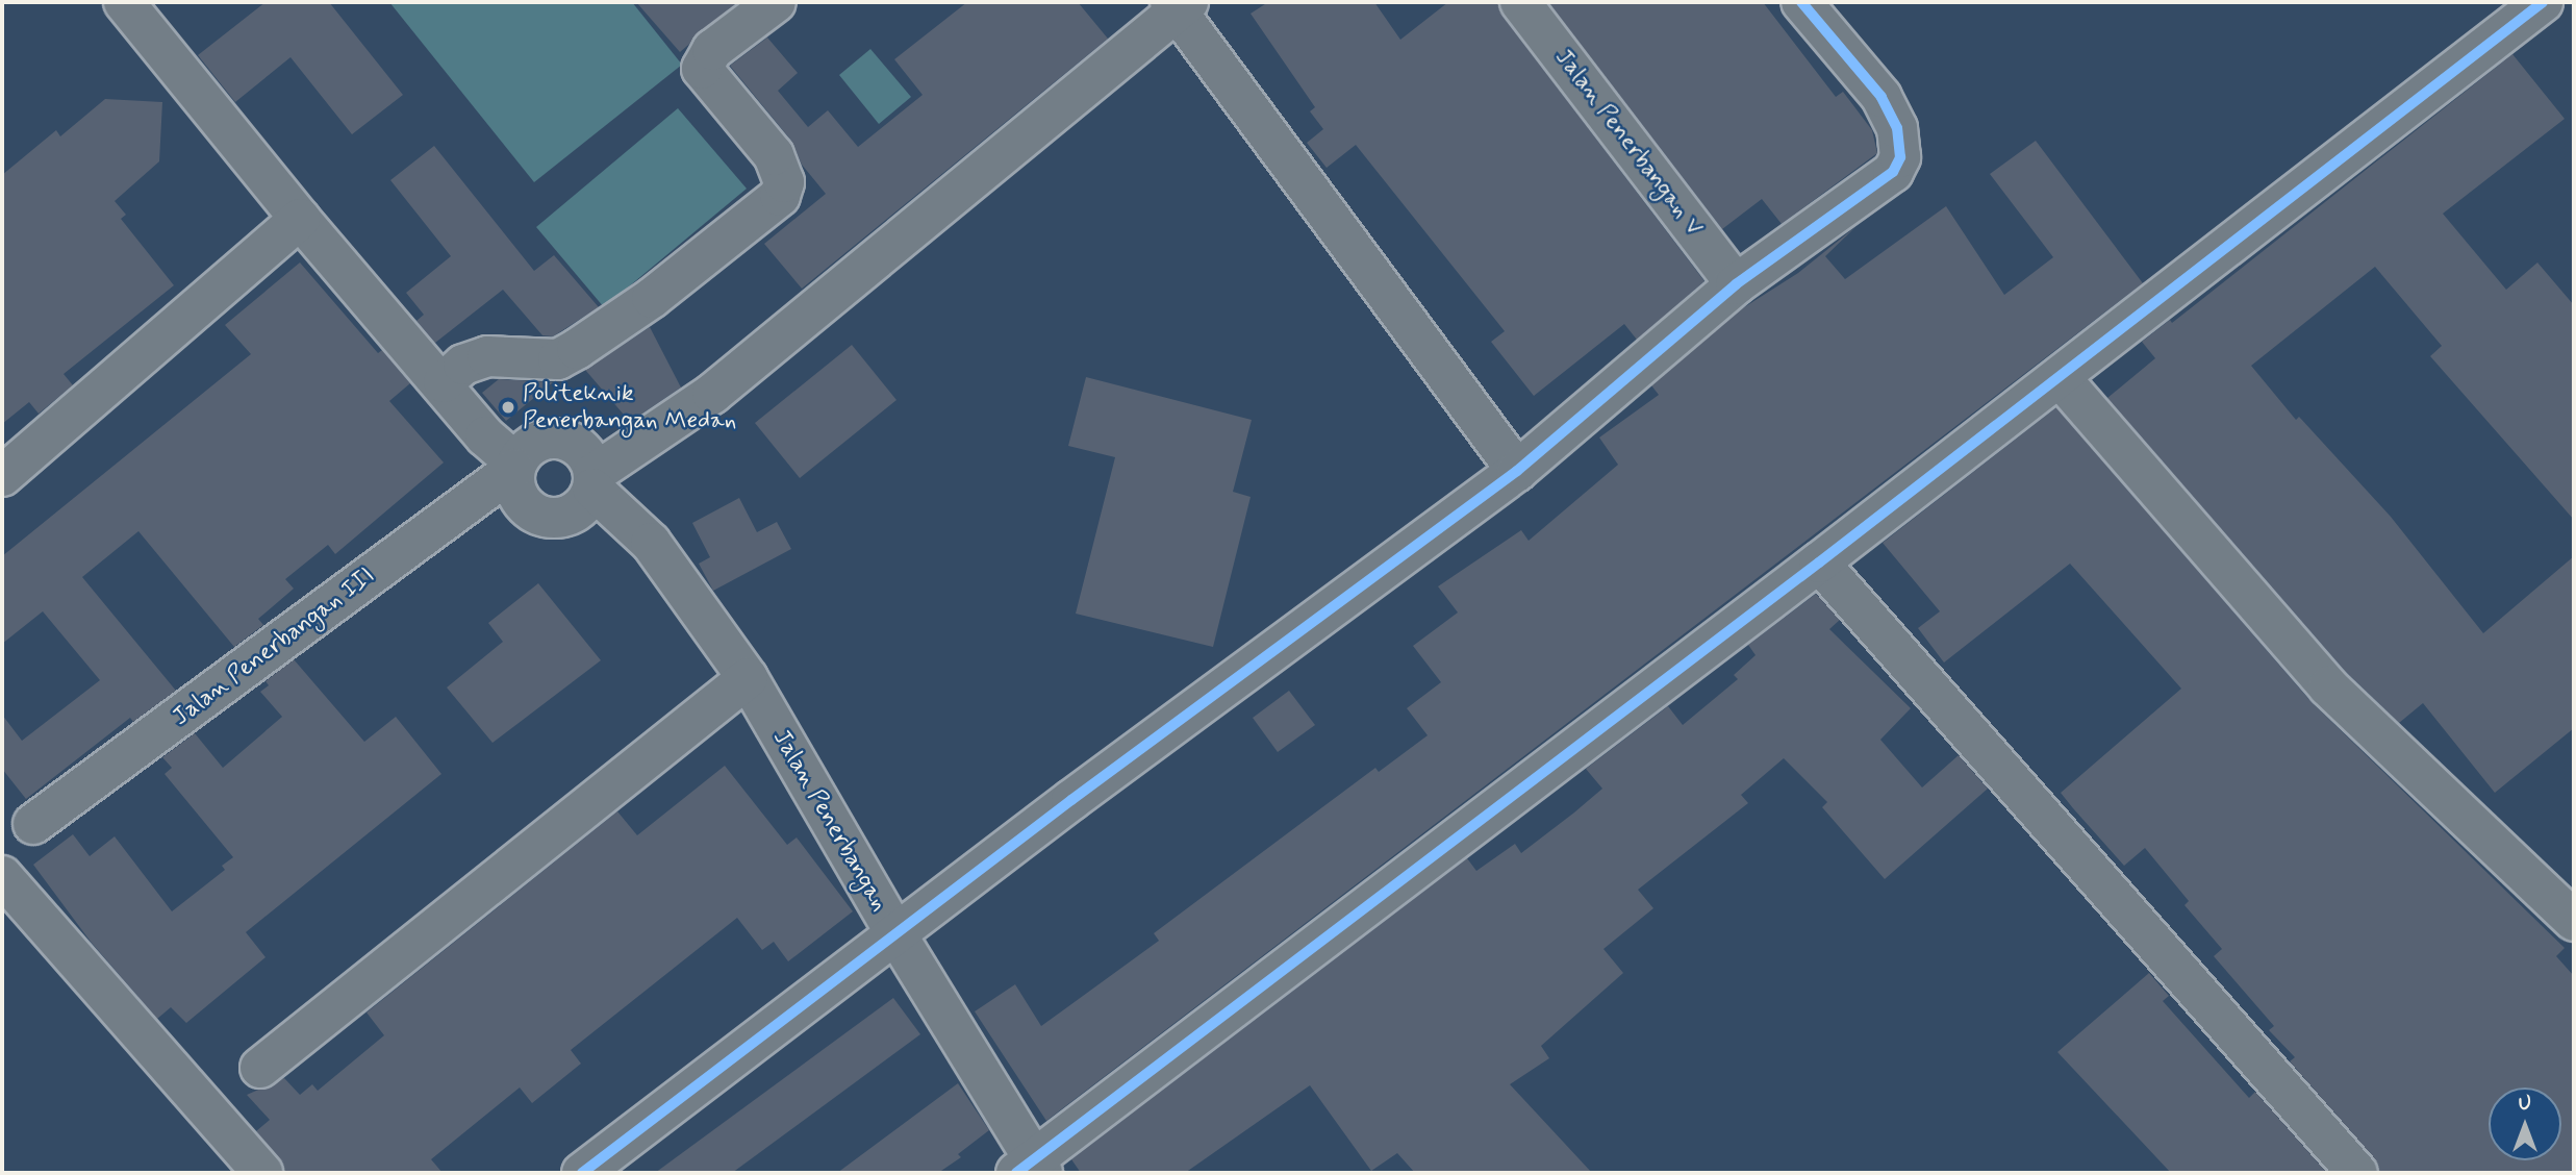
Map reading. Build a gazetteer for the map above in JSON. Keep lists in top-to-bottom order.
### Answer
{
  "streets": {
    "street": ["Jalan Penerbangan V", "Jalan Penerbangan III", "Jalan Penerbangan"]
  },
  "crossings": [
    ["Jalan Penerbangan III", "Jalan Penerbangan"]
  ],
  "places": ["Politeknik Penerbangan Medan"],
  "north": "top"
}
